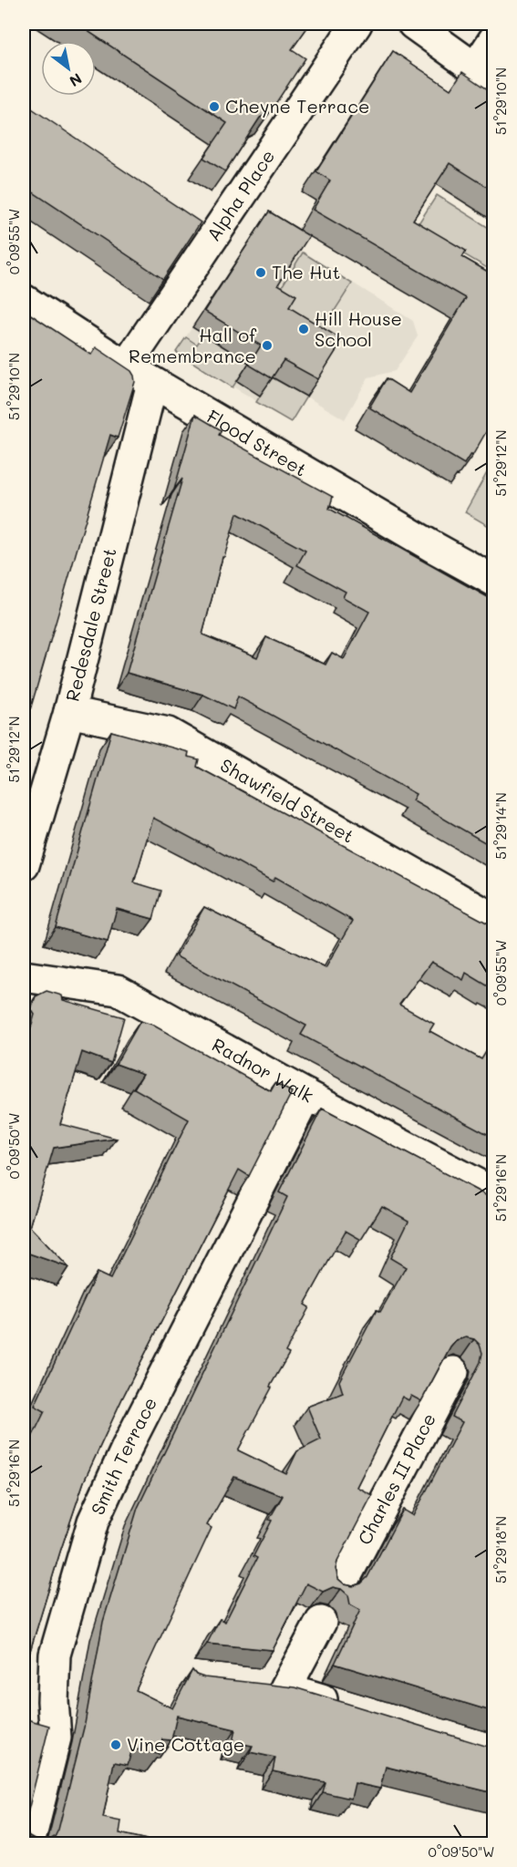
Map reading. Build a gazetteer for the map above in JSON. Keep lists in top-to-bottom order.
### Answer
{
  "streets": {
    "street": [
      "Alpha Place",
      "Flood Street",
      "Redesdale Street",
      "Shawfield Street",
      "Radnor Walk",
      "Smith Terrace",
      "Charles II Place"
    ]
  },
  "crossings": [
    ["Alpha Place", "Flood Street"],
    ["Flood Street", "Redesdale Street"],
    ["Redesdale Street", "Shawfield Street"],
    ["Radnor Walk", "Smith Terrace"]
  ],
  "places": [
    "Cheyne Terrace",
    "The Hut",
    "Hill House School",
    "Hall of Remembrance",
    "Vine Cottage"
  ],
  "north": "bottom right",
  "coordinates": [
    "51°29'10\"N",
    "0°09'55\"W",
    "51°29'12\"N",
    "51°29'14\"N",
    "0°09'50\"W",
    "51°29'16\"N",
    "51°29'18\"N"
  ]
}
